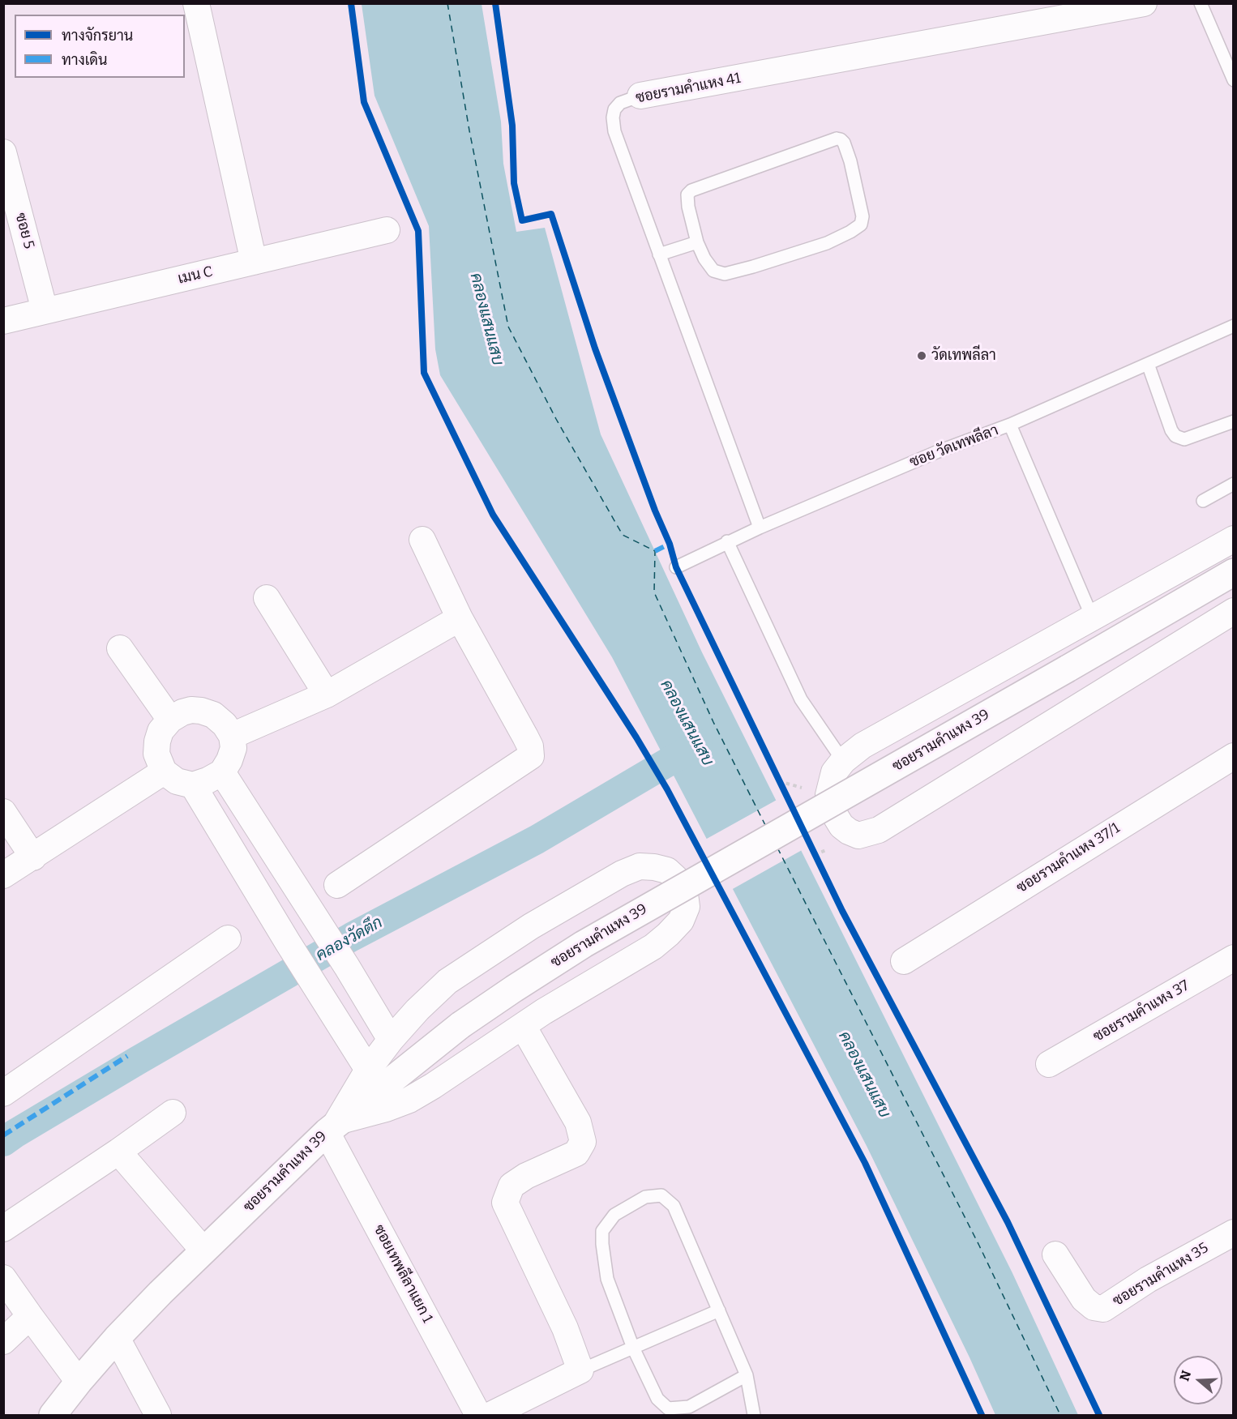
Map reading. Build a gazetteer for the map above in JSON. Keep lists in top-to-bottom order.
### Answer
{
  "streets": {
    "main road": ["ซอยรามคำแหง 39"],
    "street": [
      "ซอยรามคำแหง 41",
      "ซอย 5",
      "เมน C",
      "ซอยรามคำแหง 37/1",
      "ซอยรามคำแหง 37",
      "ซอยเทพลีลาแยก 1",
      "ซอยรามคำแหง 35"
    ],
    "lane": ["ซอย วัดเทพลีลา"]
  },
  "crossings": [
    ["ซอยรามคำแหง 41", "ซอย วัดเทพลีลา"],
    ["ซอย 5", "เมน C"],
    ["ซอยรามคำแหง 39", "ซอยเทพลีลาแยก 1"]
  ],
  "water": ["คลองแสนแสบ", "คลองวัดตึก"],
  "places": ["วัดเทพลีลา"],
  "legend": ["ทางจักรยาน", "ทางเดิน"],
  "north": "left"
}
